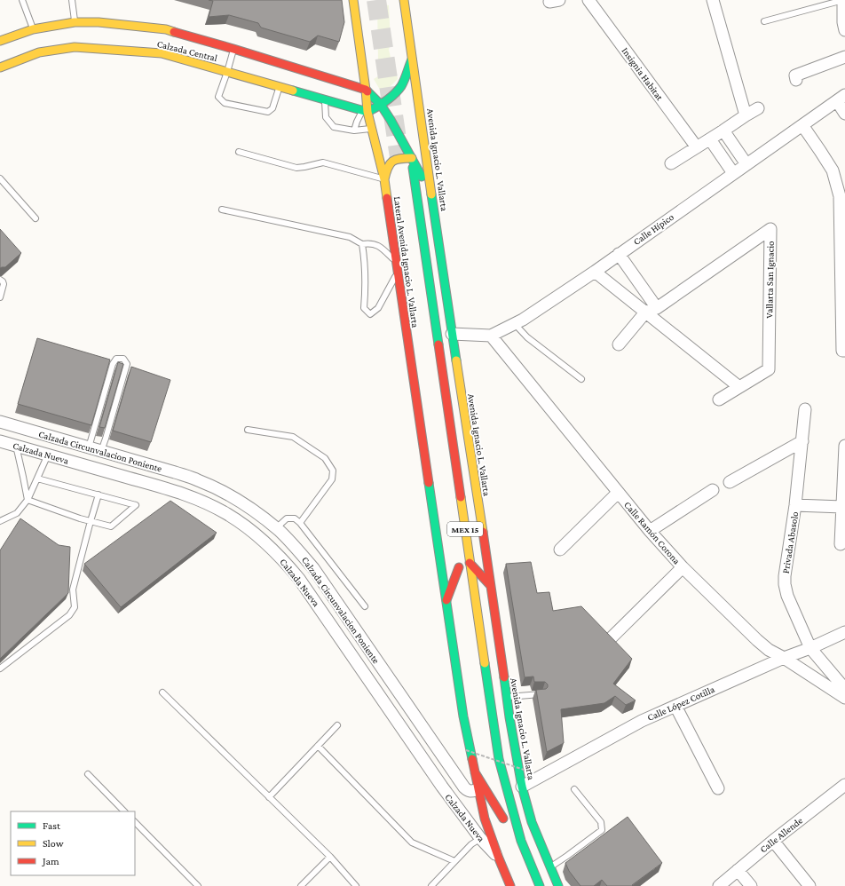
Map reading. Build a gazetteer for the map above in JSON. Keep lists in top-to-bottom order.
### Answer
{
  "streets": {
    "main road": [
      "Calzada Central",
      "Avenida Ignacio L. Vallarta",
      "Lateral Avenida Ignacio L. Vallarta",
      "MEX 15"
    ],
    "street": [
      "Insignia Habitat",
      "Calle Hípico",
      "Vallarta San Ignacio",
      "Calzada Circunvalacion Poniente",
      "Calzada Nueva",
      "Calle Ramón Corona",
      "Privada Abasolo",
      "Calle López Cotilla",
      "Calle Allende"
    ]
  },
  "crossings": [
    ["Calzada Central", "Lateral Avenida Ignacio L. Vallarta"],
    ["Avenida Ignacio L. Vallarta", "Calle Hípico"],
    ["Avenida Ignacio L. Vallarta", "Calle López Cotilla"],
    ["Calle Hípico", "Calle Ramón Corona"],
    ["Calle Ramón Corona", "Calle López Cotilla"],
    ["Privada Abasolo", "Calle López Cotilla"]
  ],
  "legend": ["Fast", "Slow", "Jam"]
}
